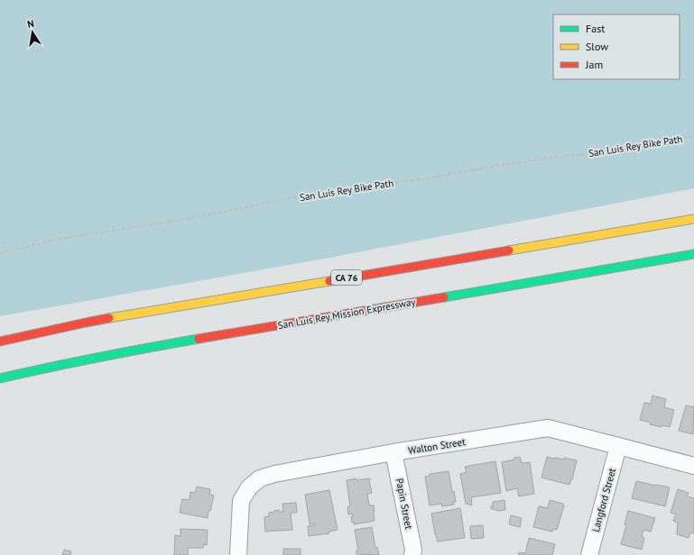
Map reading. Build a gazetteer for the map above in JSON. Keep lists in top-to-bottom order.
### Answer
{
  "streets": {
    "highway": ["CA 76", "San Luis Rey Mission Expressway"],
    "street": ["Walton Street", "Langford Street", "Papin Street"],
    "path": ["San Luis Rey Bike Path"]
  },
  "crossings": [
    ["Walton Street", "Langford Street"],
    ["Walton Street", "Papin Street"]
  ],
  "legend": ["Fast", "Slow", "Jam"],
  "north": "top"
}
